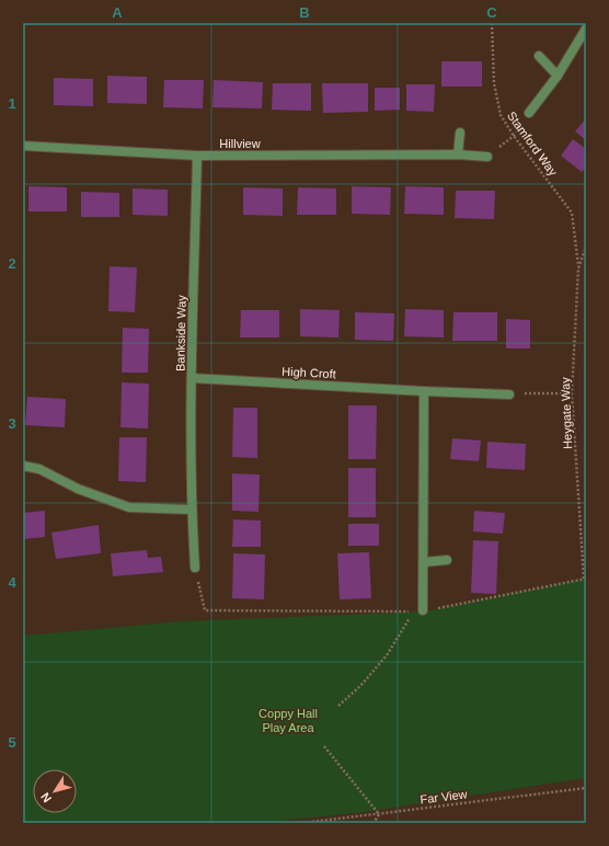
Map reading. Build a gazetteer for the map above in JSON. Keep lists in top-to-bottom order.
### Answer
{
  "streets": {
    "street": ["Hillview", "Bankside Way", "High Croft"],
    "path": ["Stamford Way", "Heygate Way", "Far View"]
  },
  "crossings": [
    ["Hillview", "Bankside Way"],
    ["Stamford Way", "Heygate Way"],
    ["Bankside Way", "High Croft"]
  ],
  "parks": ["Coppy Hall Play Area"],
  "north": "bottom left",
  "grid": {
    "columns": ["A", "B", "C"],
    "rows": [
      "1",
      "2",
      "3",
      "4",
      "5"
    ]
  }
}
